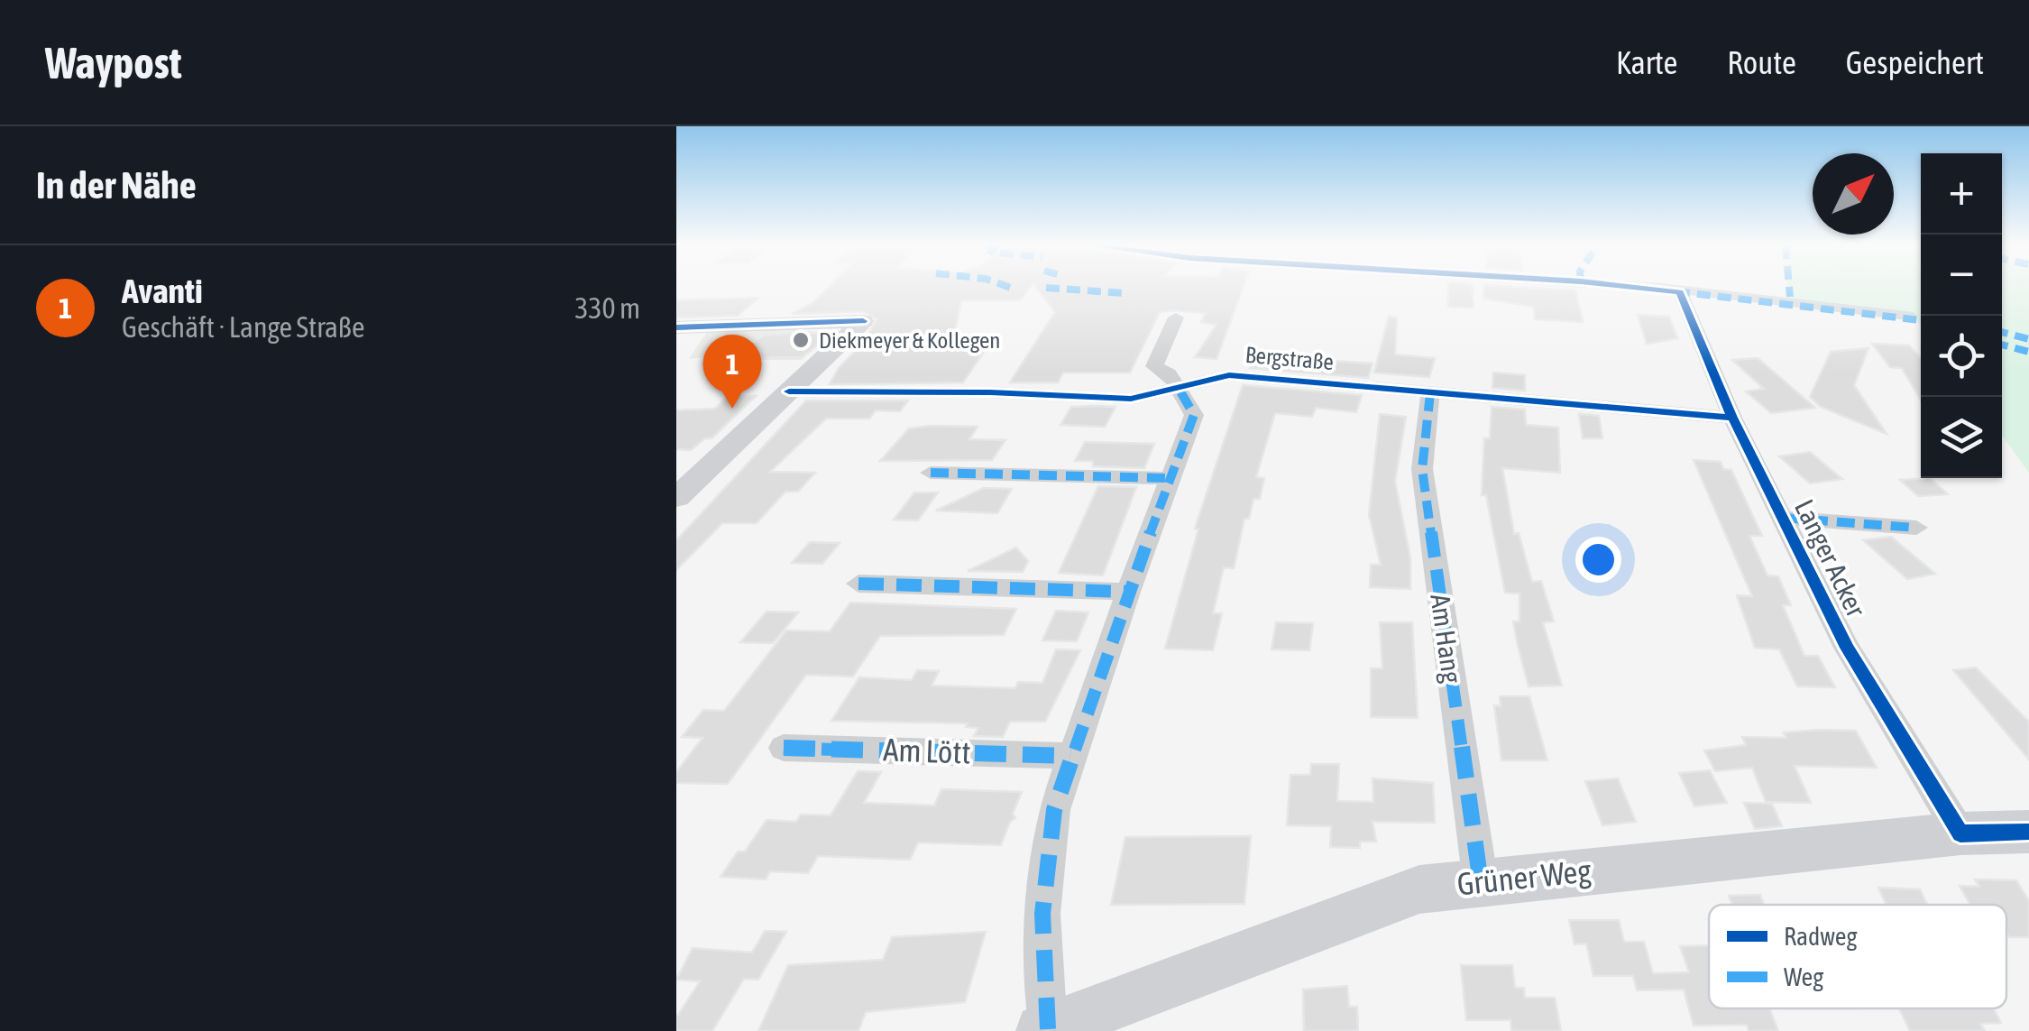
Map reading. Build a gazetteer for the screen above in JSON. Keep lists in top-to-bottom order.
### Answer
{
  "streets": {
    "street": [
      "Bergstraße",
      "Langer Acker",
      "Am Hang",
      "Am Lött",
      "Grüner Weg"
    ]
  },
  "crossings": [
    ["Bergstraße", "Langer Acker"],
    ["Bergstraße", "Am Hang"],
    ["Langer Acker", "Grüner Weg"],
    ["Am Hang", "Grüner Weg"]
  ],
  "places": ["Diekmeyer & Kollegen"],
  "legend": ["Radweg", "Weg"],
  "north": "top right",
  "page": {
    "header": "Waypost",
    "nav": ["Karte", "Route", "Gespeichert"],
    "heading": "In der Nähe",
    "map_buttons": ["+", "−"],
    "list": [
      {
        "mark": "1",
        "name": "Avanti",
        "note": "Geschäft · Lange Straße",
        "value": "330 m"
      }
    ],
    "pins": "1"
  }
}
